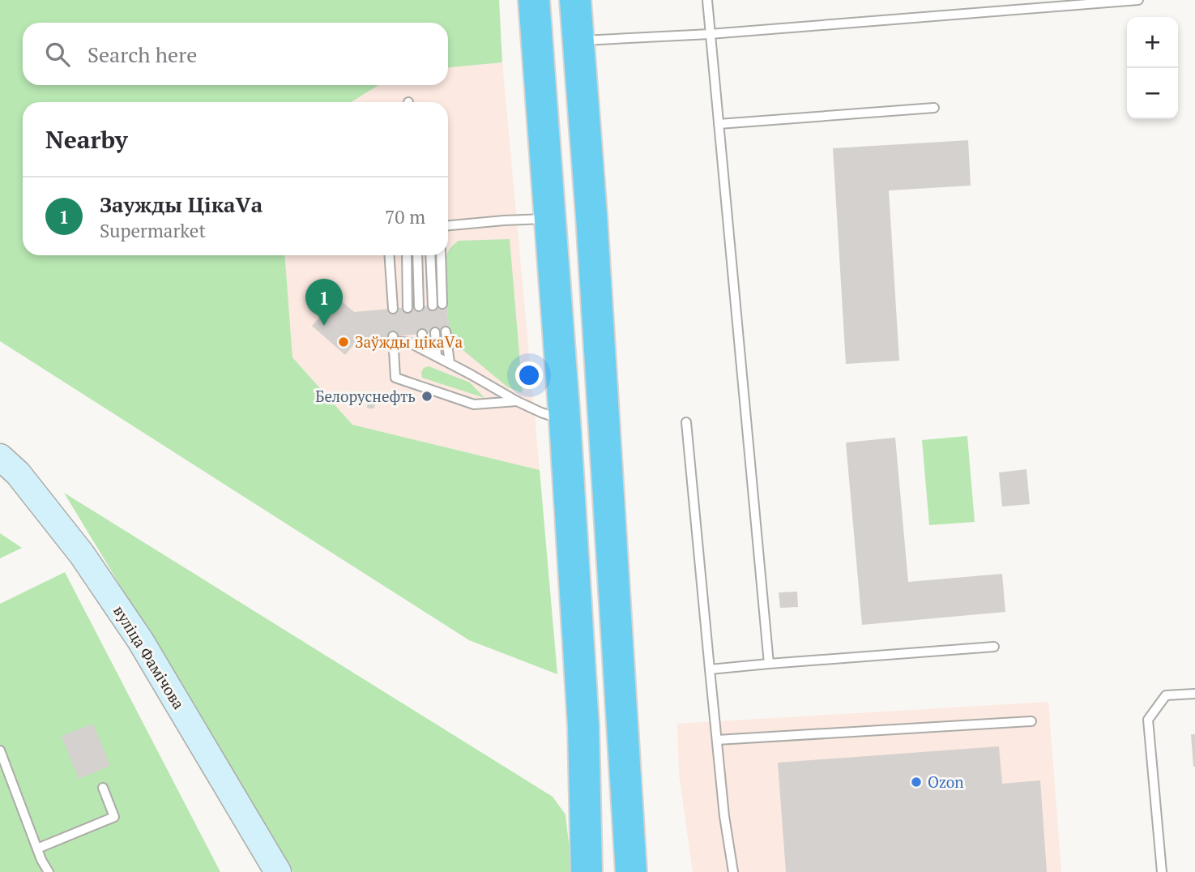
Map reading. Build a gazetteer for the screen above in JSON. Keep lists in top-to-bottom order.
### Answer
{
  "streets": {
    "main road": ["вуліца Фамічова"]
  },
  "places": ["Заўжды цікаVа", "Белоруснефть", "Ozon"],
  "page": {
    "map_buttons": ["+", "−"],
    "search": "Search here",
    "heading": "Nearby",
    "list": [
      {
        "mark": "1",
        "name": "Заужды ЦікаVа",
        "note": "Supermarket",
        "value": "70 m"
      }
    ],
    "pins": "1"
  }
}
